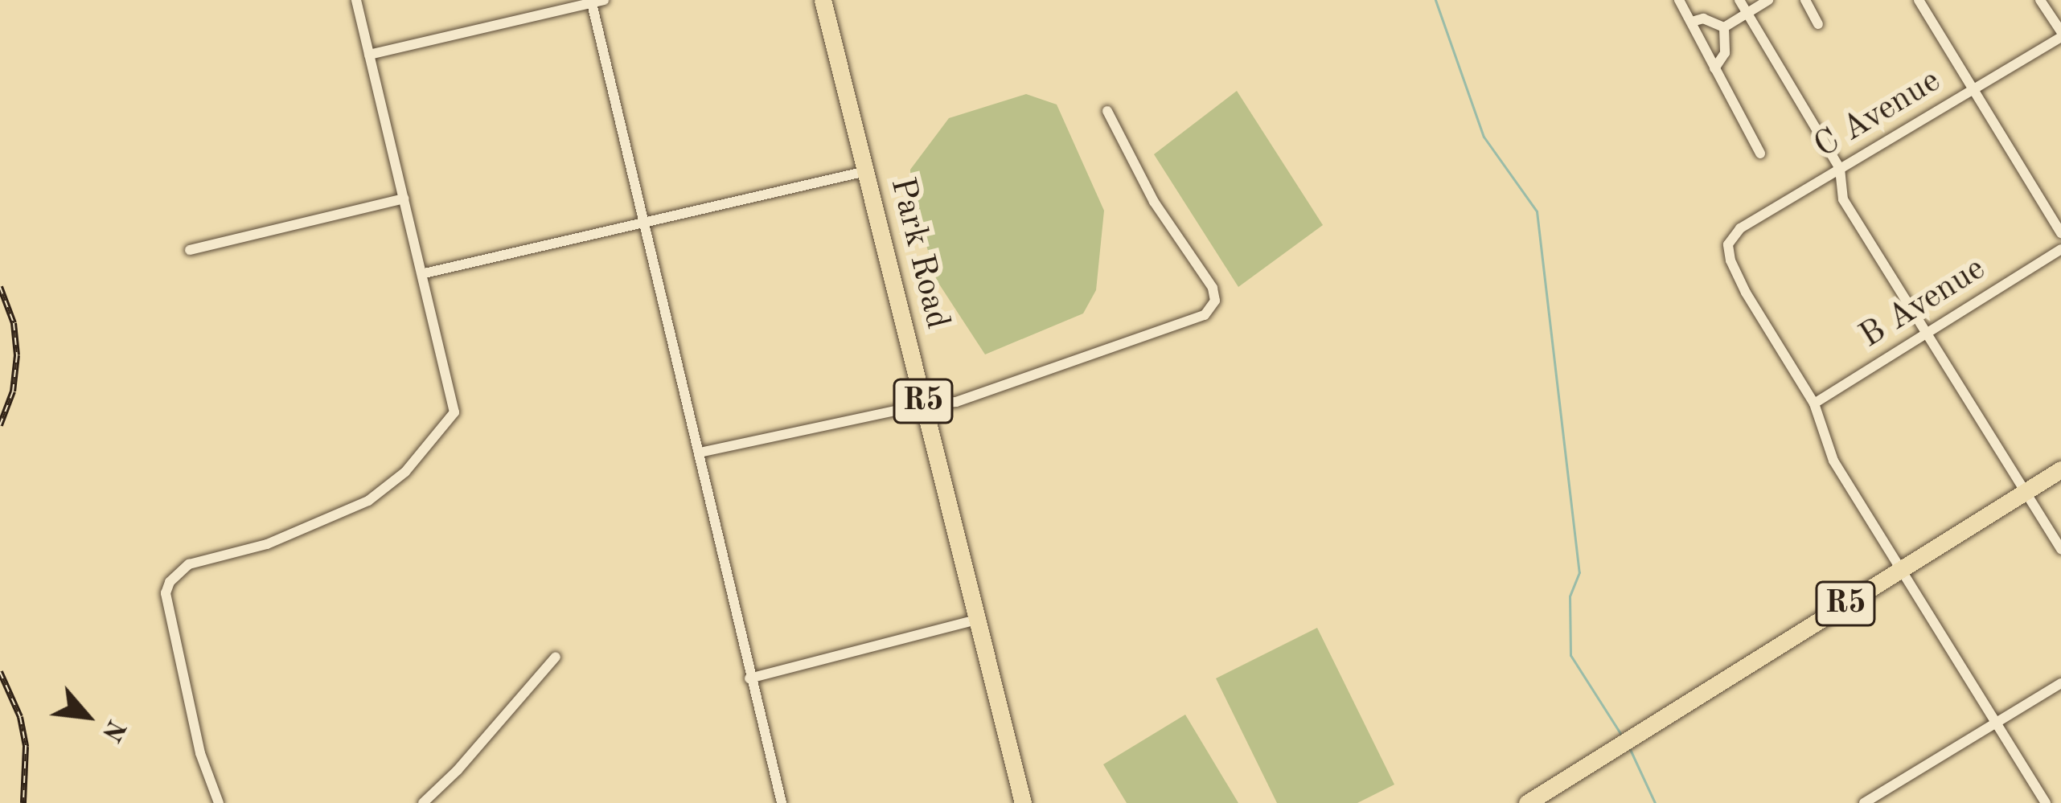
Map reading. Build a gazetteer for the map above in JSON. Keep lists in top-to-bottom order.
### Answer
{
  "streets": {
    "highway": ["Park Road", "R5"],
    "street": ["C Avenue", "B Avenue"]
  },
  "crossings": [
    ["C Avenue", "B Avenue"]
  ],
  "north": "bottom right"
}
